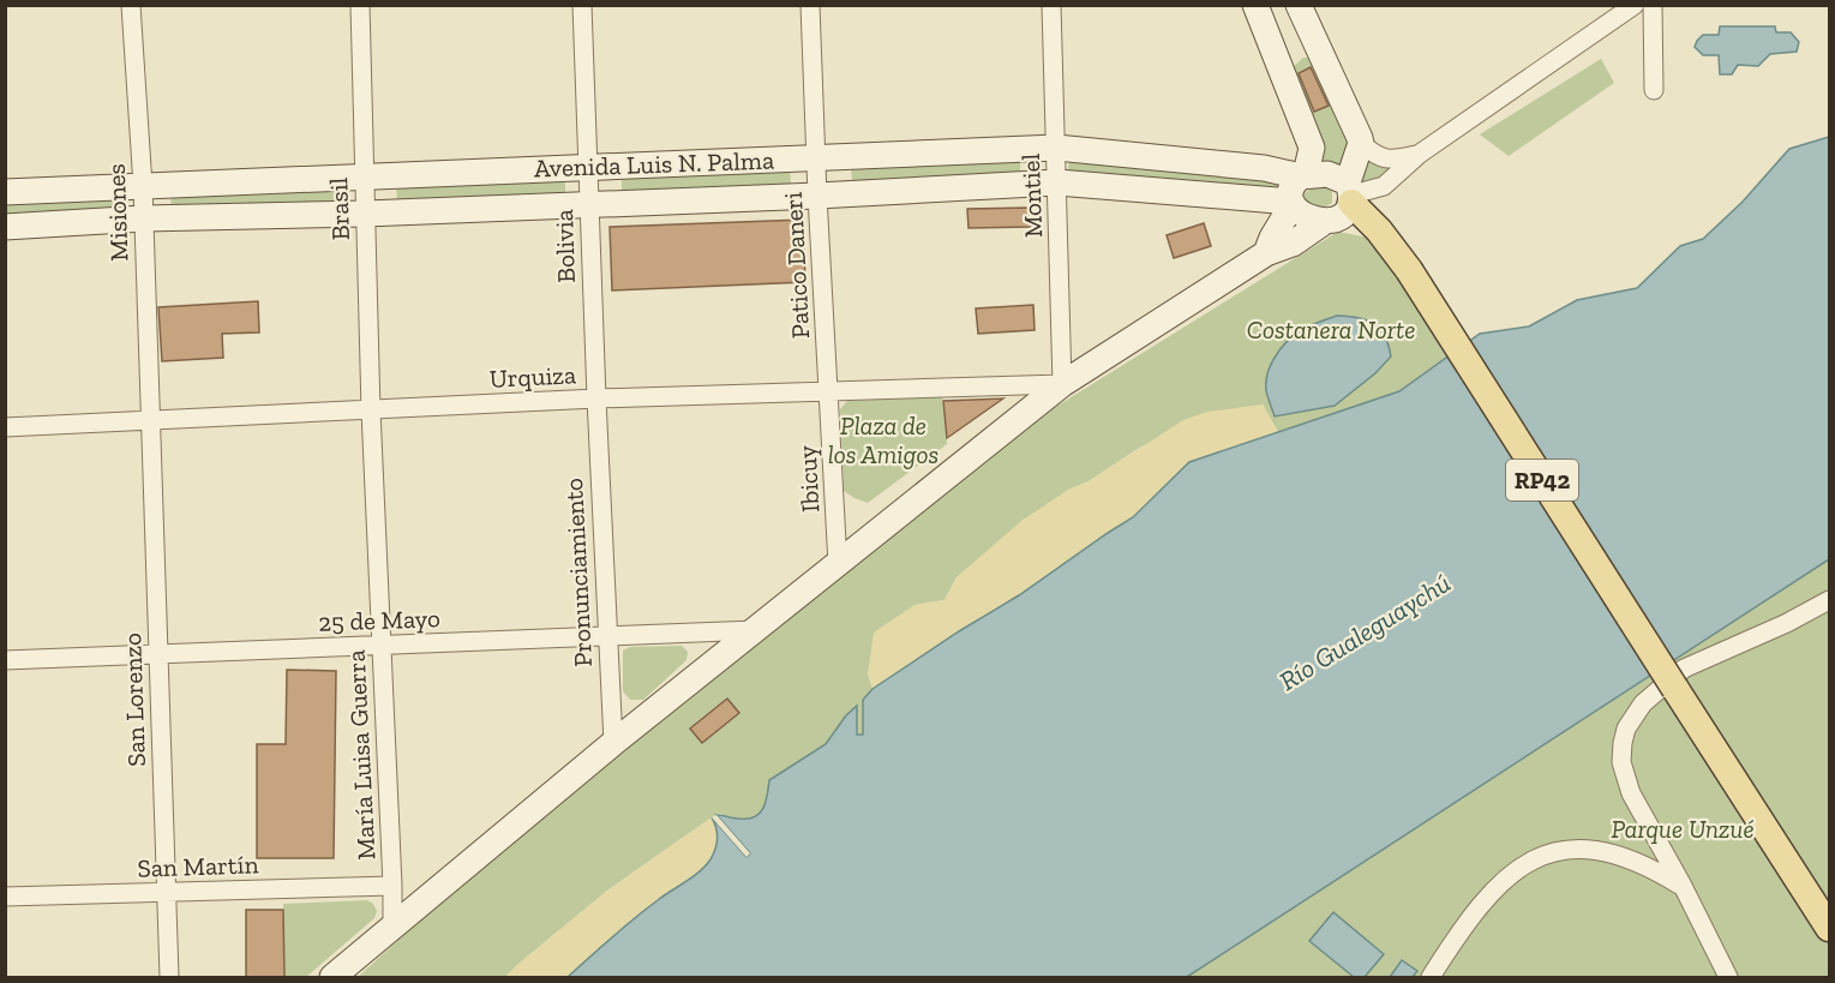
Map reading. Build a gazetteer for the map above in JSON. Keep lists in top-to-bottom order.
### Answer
{
  "streets": {
    "main road": ["Avenida Luis N. Palma", "RP42"],
    "street": [
      "Montiel",
      "Brasil",
      "Misiones",
      "Bolivia",
      "Patico Daneri",
      "Urquiza",
      "Ibicuy",
      "Pronunciamiento",
      "25 de Mayo",
      "San Lorenzo",
      "María Luisa Guerra",
      "San Martín"
    ]
  },
  "crossings": [
    ["Avenida Luis N. Palma", "Montiel"],
    ["Avenida Luis N. Palma", "Brasil"],
    ["Avenida Luis N. Palma", "Misiones"],
    ["Avenida Luis N. Palma", "Bolivia"],
    ["Avenida Luis N. Palma", "Patico Daneri"],
    ["Avenida Luis N. Palma", "RP42"],
    ["Montiel", "Urquiza"],
    ["Brasil", "Urquiza"],
    ["Brasil", "María Luisa Guerra"],
    ["Misiones", "Urquiza"],
    ["Misiones", "San Lorenzo"],
    ["Bolivia", "Urquiza"],
    ["Bolivia", "Pronunciamiento"],
    ["Patico Daneri", "Urquiza"],
    ["Patico Daneri", "Ibicuy"],
    ["Urquiza", "Ibicuy"],
    ["Urquiza", "Pronunciamiento"],
    ["Urquiza", "San Lorenzo"],
    ["Urquiza", "María Luisa Guerra"],
    ["Pronunciamiento", "25 de Mayo"],
    ["25 de Mayo", "San Lorenzo"],
    ["25 de Mayo", "María Luisa Guerra"],
    ["San Lorenzo", "San Martín"],
    ["María Luisa Guerra", "San Martín"]
  ],
  "water": ["Río Gualeguaychú"],
  "parks": ["Costanera Norte", "Plaza de los Amigos", "Parque Unzué"]
}
